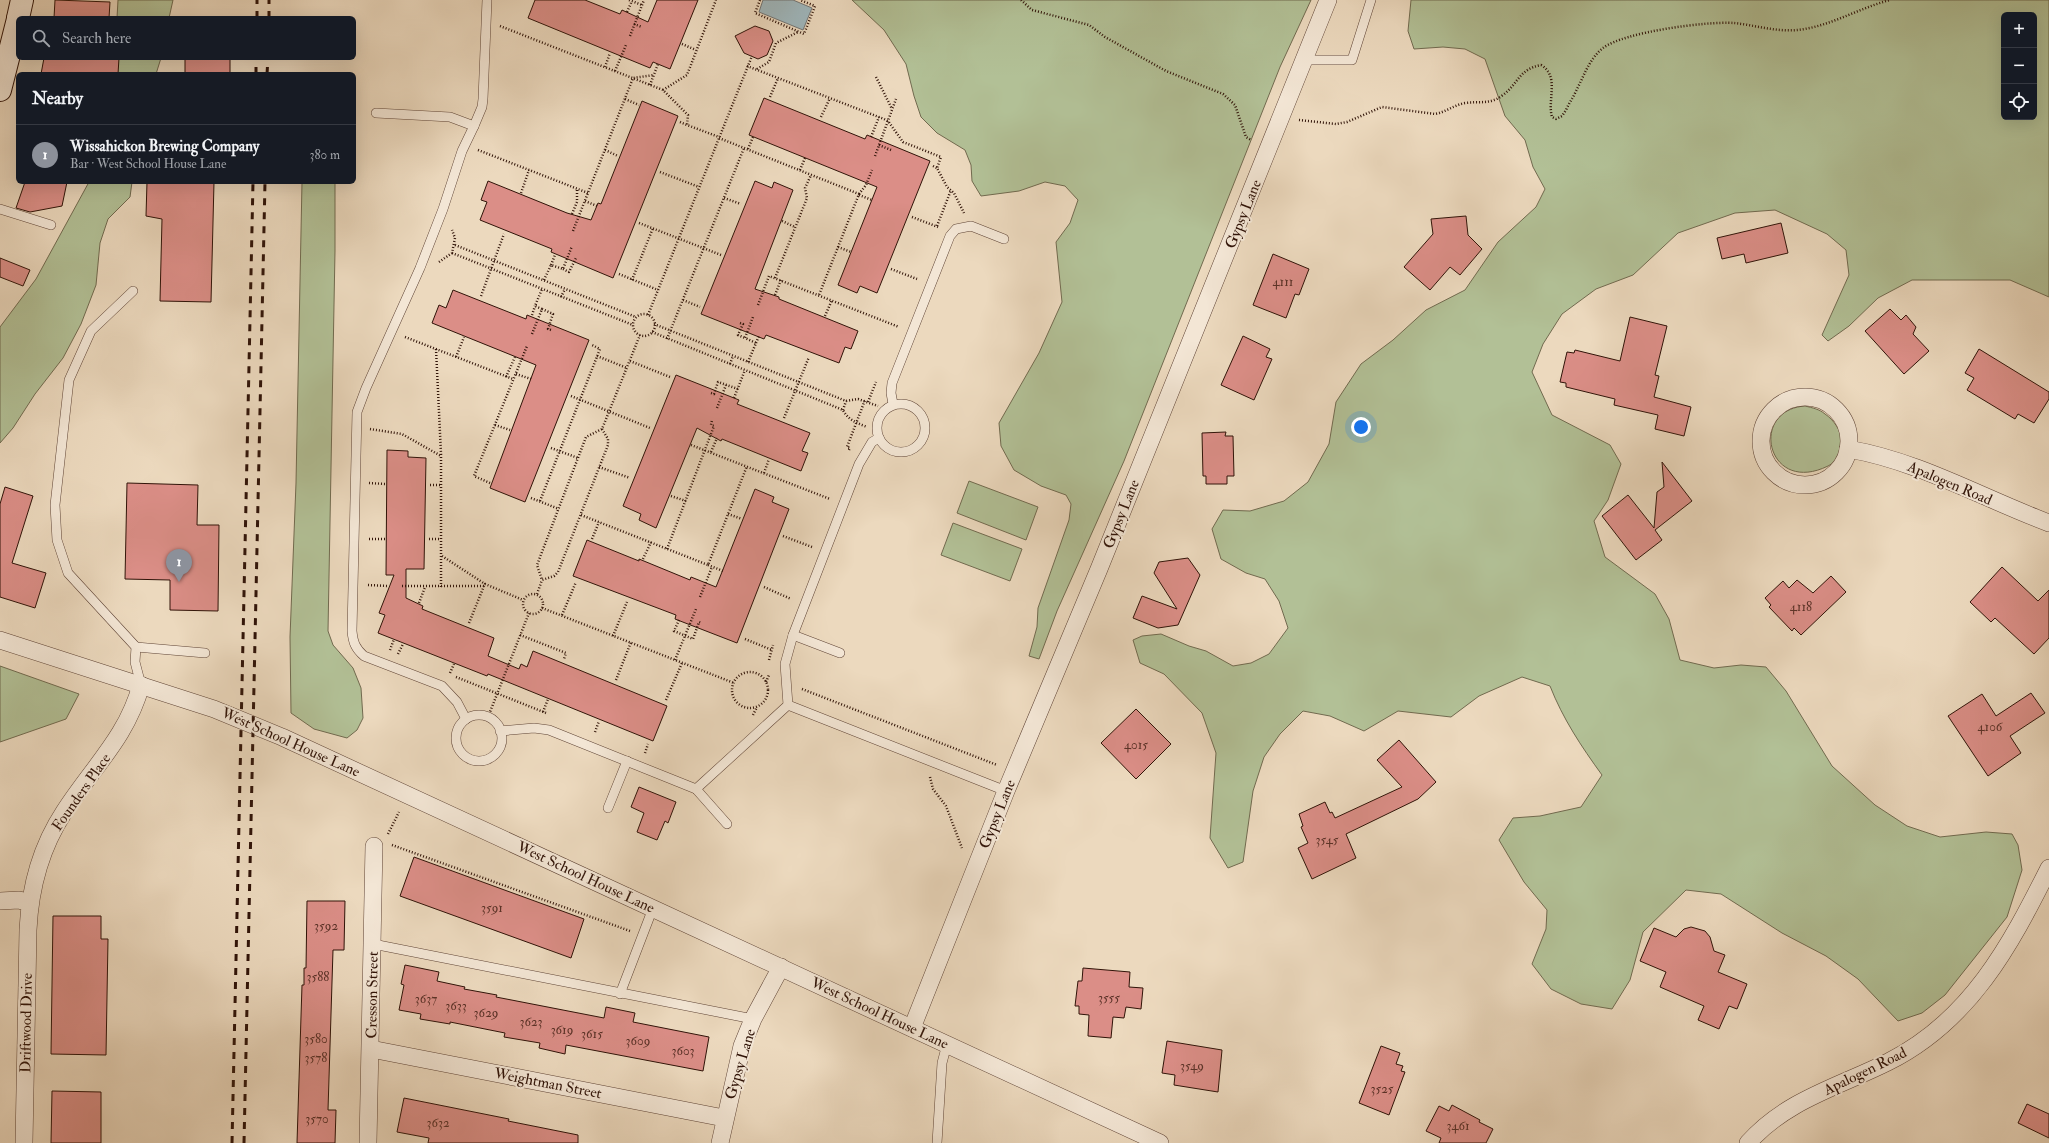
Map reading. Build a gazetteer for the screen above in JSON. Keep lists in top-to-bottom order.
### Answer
{
  "streets": {
    "street": [
      "Gypsy Lane",
      "Apalogen Road",
      "West School House Lane",
      "Founders Place",
      "Cresson Street",
      "Driftwood Drive",
      "Weightman Street"
    ]
  },
  "crossings": [
    ["Gypsy Lane", "West School House Lane"],
    ["Gypsy Lane", "Weightman Street"],
    ["West School House Lane", "Founders Place"],
    ["Founders Place", "Driftwood Drive"],
    ["Cresson Street", "Weightman Street"]
  ],
  "house_numbers": [
    "4111",
    "4118",
    "4106",
    "4015",
    "3545",
    "3591",
    "3592",
    "3588",
    "3555",
    "3637",
    "3633",
    "3629",
    "3623",
    "3619",
    "3615",
    "3580",
    "3609",
    "3603",
    "3578",
    "3549",
    "3525",
    "3570",
    "3632",
    "3461"
  ],
  "page": {
    "map_buttons": ["+", "−"],
    "search": "Search here",
    "heading": "Nearby",
    "list": [
      {
        "mark": "1",
        "name": "Wissahickon Brewing Company",
        "note": "Bar · West School House Lane",
        "value": "380 m"
      }
    ],
    "pins": "1"
  }
}
